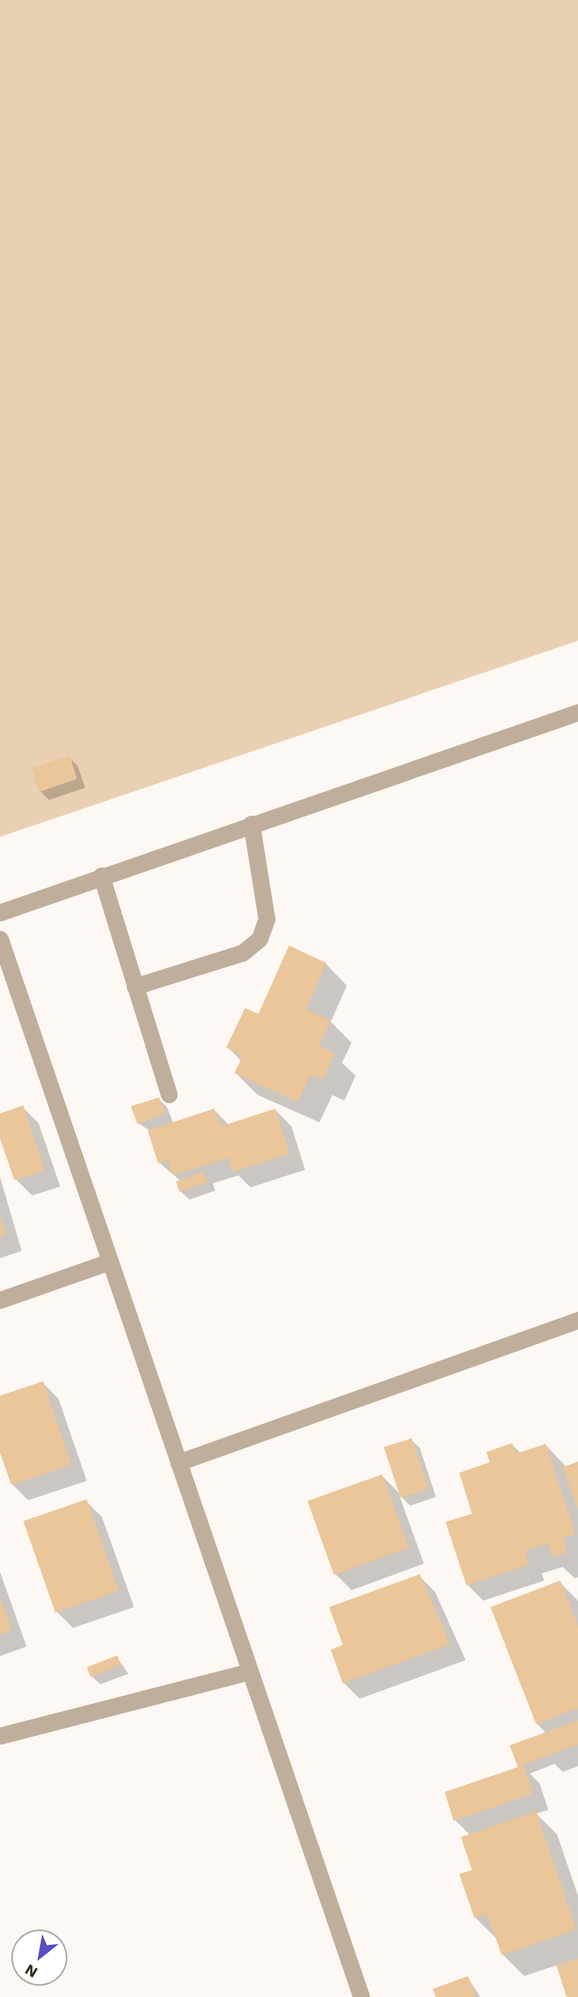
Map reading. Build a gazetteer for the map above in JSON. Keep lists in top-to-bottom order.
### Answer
{
  "north": "bottom left"
}
